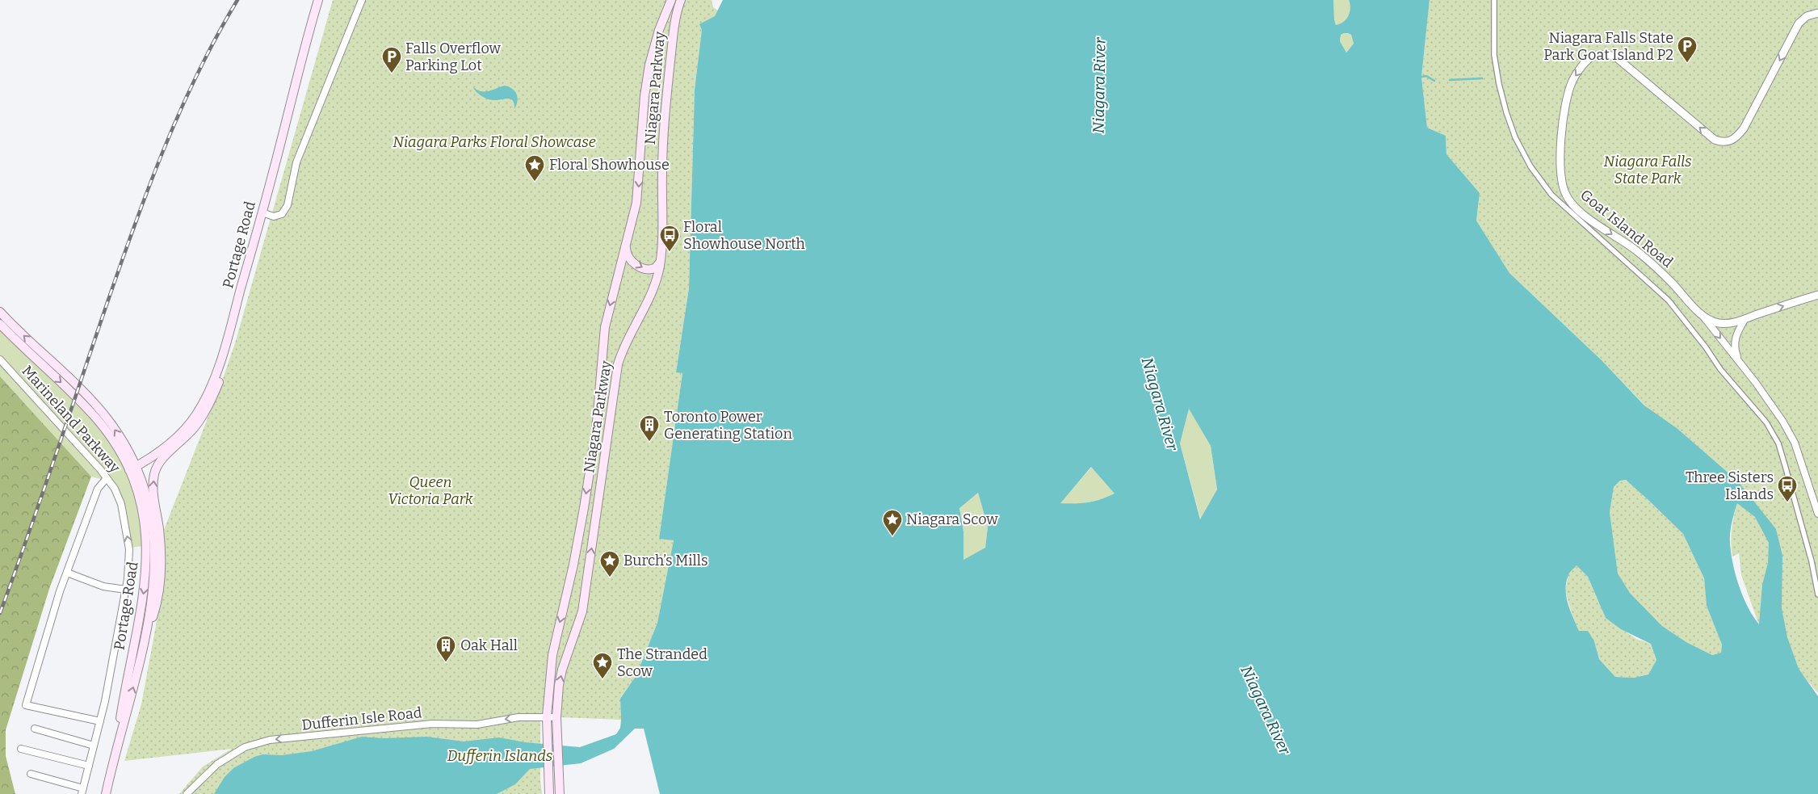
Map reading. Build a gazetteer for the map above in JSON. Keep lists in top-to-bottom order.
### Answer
{
  "streets": {
    "main road": ["Niagara Parkway", "Portage Road", "Marineland Parkway"],
    "street": ["Goat Island Road", "Dufferin Isle Road"]
  },
  "crossings": [
    ["Niagara Parkway", "Dufferin Isle Road"],
    ["Portage Road", "Marineland Parkway"]
  ],
  "one_way": ["Dufferin Isle Road"],
  "water": ["Niagara River"],
  "parks": [
    "Niagara Parks Floral Showcase",
    "Niagara Falls State Park",
    "Queen Victoria Park",
    "Dufferin Islands"
  ],
  "places": {
    "parking": ["Niagara Falls State Park Goat Island P2", "Falls Overflow Parking Lot"],
    "place": [
      "Floral Showhouse",
      "Niagara Scow",
      "Burch’s Mills",
      "The Stranded Scow"
    ],
    "bus stop": ["Floral Showhouse North", "Three Sisters Islands"],
    "building": ["Toronto Power Generating Station", "Oak Hall"]
  }
}
